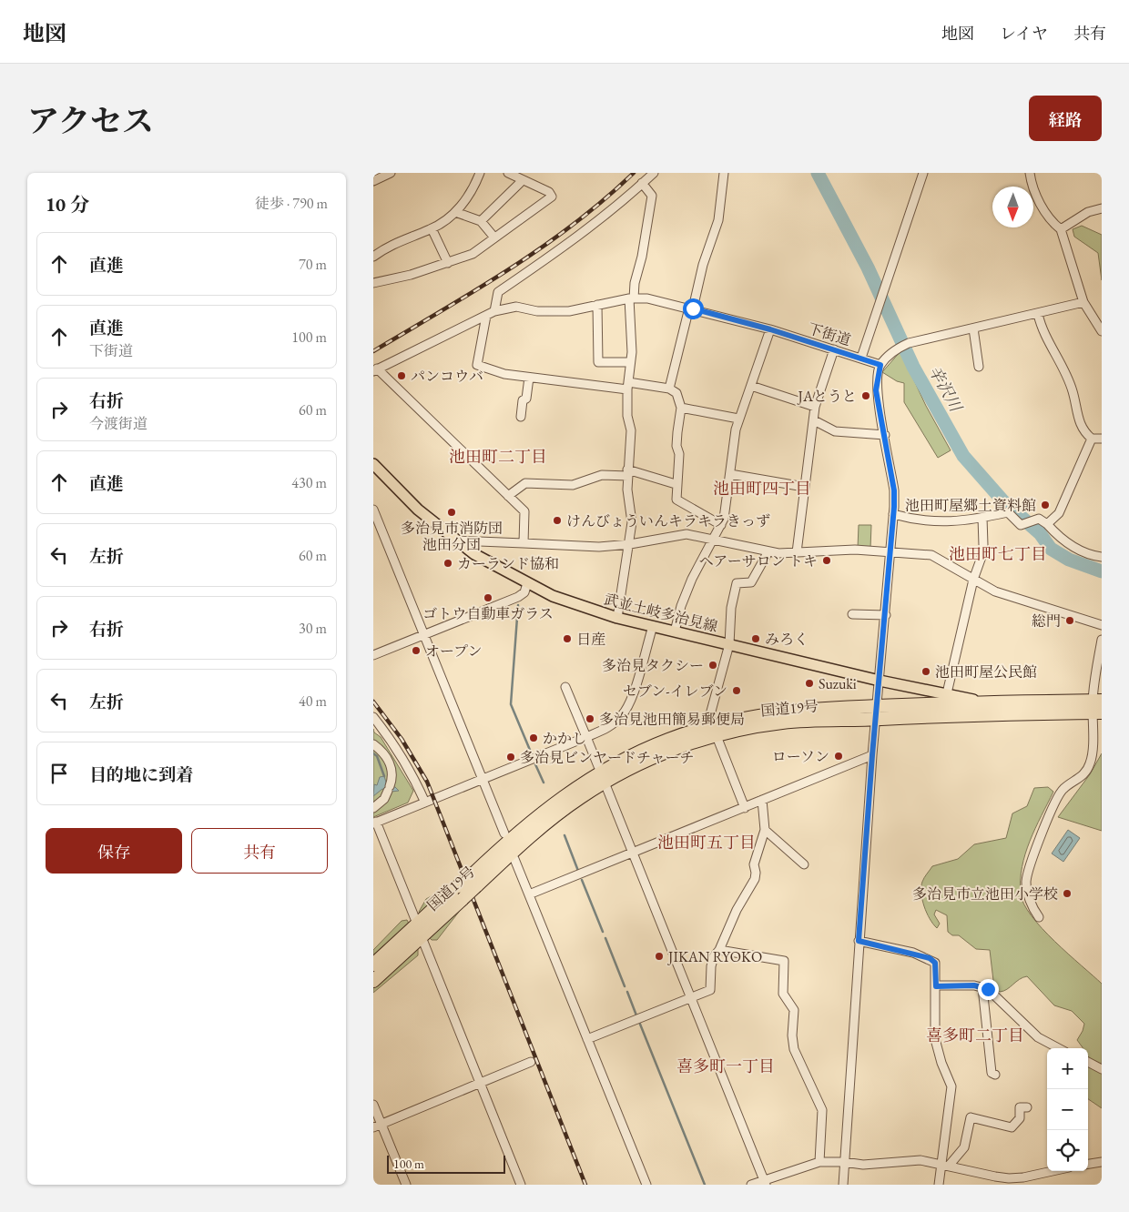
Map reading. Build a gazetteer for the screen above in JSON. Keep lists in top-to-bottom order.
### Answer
{
  "streets": {
    "highway": ["国道19号"],
    "main road": ["武並土岐多治見線"],
    "street": ["下街道"]
  },
  "crossings": [
    ["武並土岐多治見線", "国道19号"]
  ],
  "districts": [
    "池田町二丁目",
    "池田町四丁目",
    "池田町七丁目",
    "池田町五丁目",
    "喜多町二丁目",
    "喜多町一丁目"
  ],
  "water": ["辛沢川"],
  "places": [
    "パンコウバ",
    "JAとうと",
    "池田町屋郷土資料館",
    "多治見市消防団 池田分団",
    "けんびょういんキラキラきっず",
    "ヘアーサロン トキ",
    "カーランド協和",
    "ゴトウ自動車ガラス",
    "総門",
    "日産",
    "みろく",
    "オープン",
    "多治見タクシー",
    "池田町屋公民館",
    "Suzuki",
    "セブン-イレブン",
    "多治見池田簡易郵便局",
    "かかし",
    "ローソン",
    "多治見ビンヤードチャーチ",
    "多治見市立池田小学校",
    "JIKAN RYOKO"
  ],
  "scale_bar": "100 m",
  "north": "bottom",
  "page": {
    "header": "地図",
    "nav": ["地図", "レイヤ", "共有"],
    "title": "アクセス",
    "buttons": [
      "経路",
      ["保存", "共有"]
    ],
    "heading": ["10 分", "徒歩 · 790 m"],
    "list": [
      ["直進", "70 m"],
      ["直進", "下街道", "100 m"],
      ["右折", "今渡街道", "60 m"],
      ["直進", "430 m"],
      ["左折", "60 m"],
      ["右折", "30 m"],
      ["左折", "40 m"],
      "目的地に到着"
    ],
    "map_buttons": ["+", "−"],
    "scale": "100 m"
  }
}
